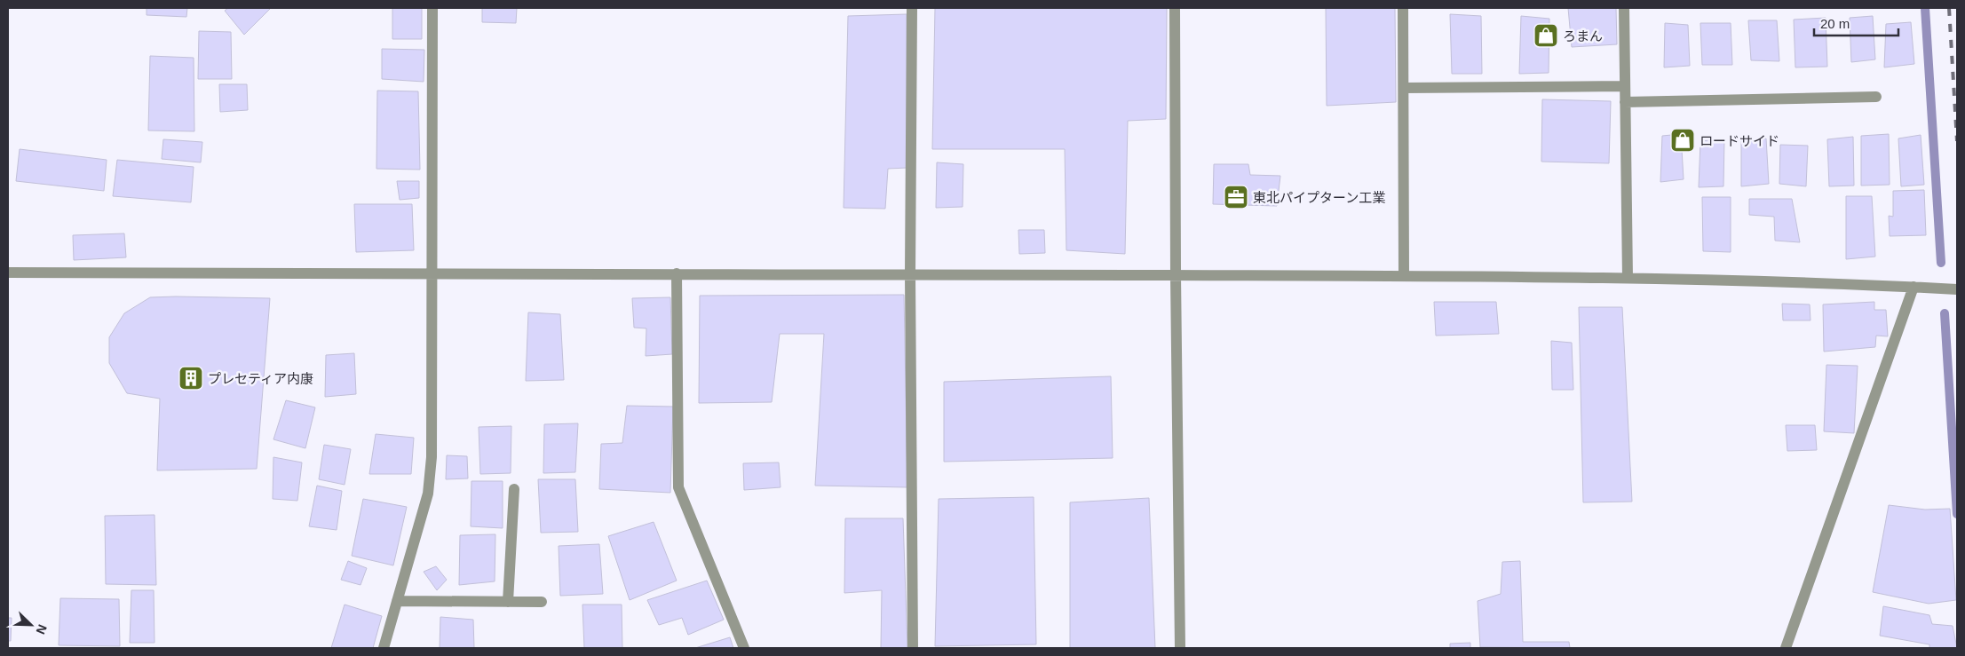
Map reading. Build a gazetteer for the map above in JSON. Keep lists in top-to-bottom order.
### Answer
{
  "places": {
    "shop": ["ろまん", "ロードサイド"],
    "office": ["東北パイプターン工業"],
    "building": ["プレセティア内康"]
  },
  "scale_bar": "20 m",
  "north": "bottom right"
}
